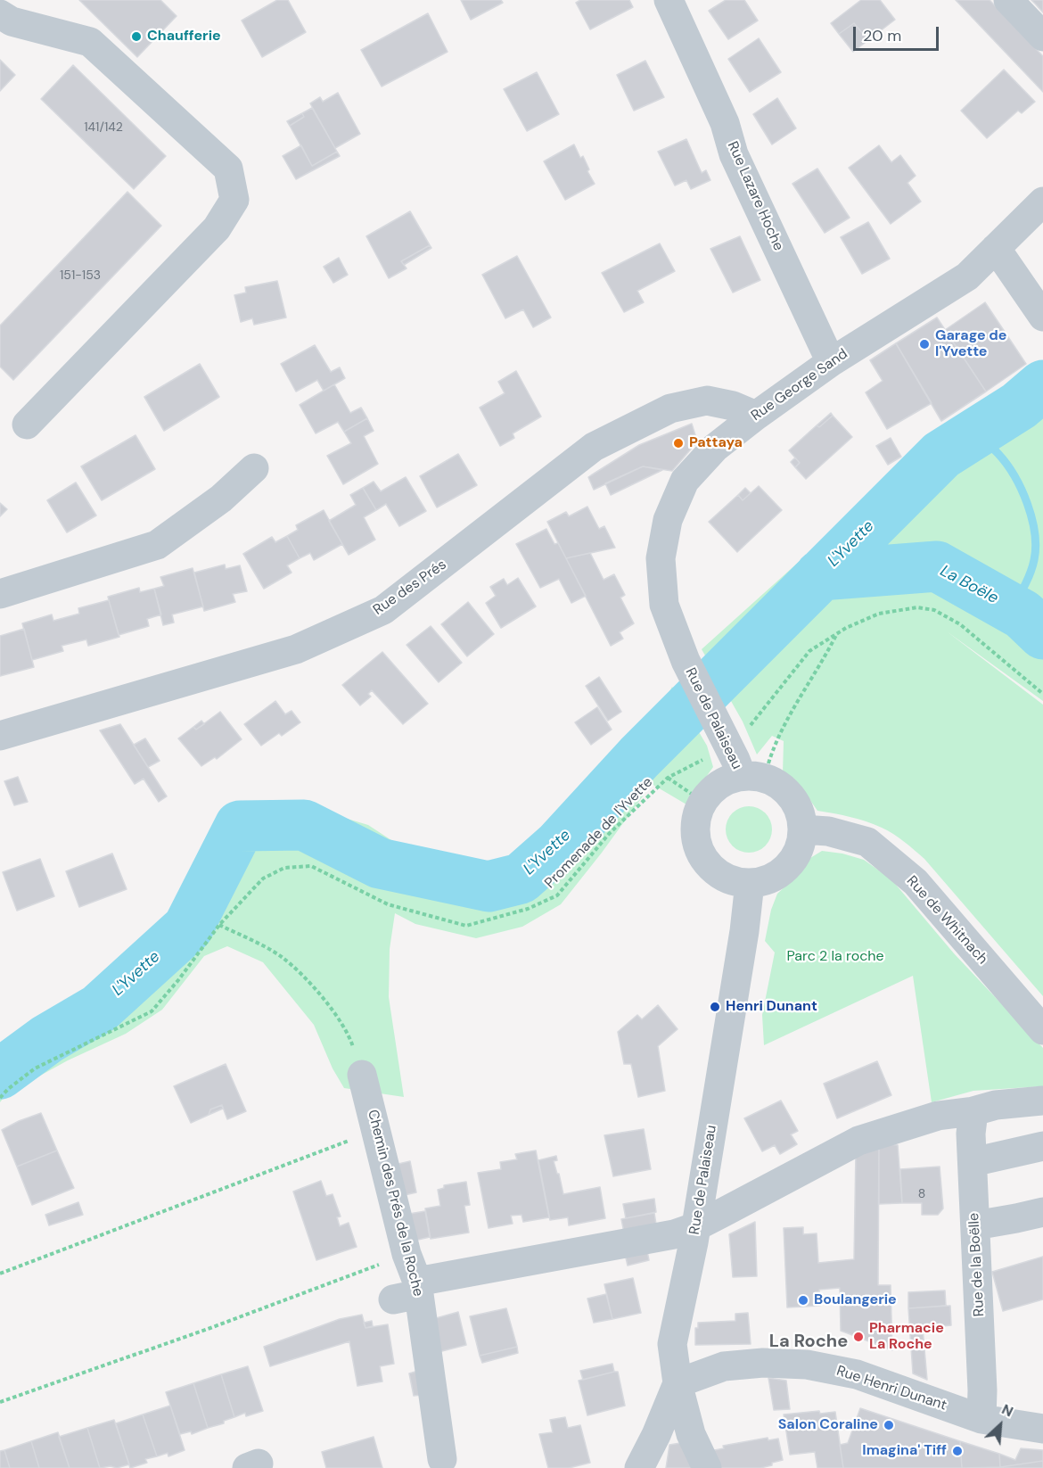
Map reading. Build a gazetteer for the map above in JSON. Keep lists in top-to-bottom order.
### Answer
{
  "streets": {
    "street": [
      "Rue Lazare Hoche",
      "Rue George Sand",
      "Rue des Prés",
      "Rue de Palaiseau",
      "Rue de Whitnach",
      "Chemin des Prés de la Roche",
      "Rue de la Boëlle",
      "Rue Henri Dunant"
    ],
    "path": ["Promenade de l'Yvette"]
  },
  "crossings": [
    ["Rue Lazare Hoche", "Rue George Sand"],
    ["Rue George Sand", "Rue des Prés"],
    ["Rue George Sand", "Rue de Palaiseau"],
    ["Rue de Palaiseau", "Rue de Whitnach"],
    ["Rue de Palaiseau", "Rue Henri Dunant"],
    ["Rue de la Boëlle", "Rue Henri Dunant"]
  ],
  "districts": ["La Roche"],
  "water": ["L'Yvette", "La Boële"],
  "parks": ["Parc 2 la roche"],
  "places": [
    "Chaufferie",
    "Garage de l'Yvette",
    "Pattaya",
    "Henri Dunant",
    "Boulangerie",
    "Pharmacie La Roche",
    "Salon Coraline",
    "Imagina' Tiff"
  ],
  "house_numbers": ["141/142", "151-153", "8"],
  "scale_bar": "20 m",
  "north": "top right"
}
